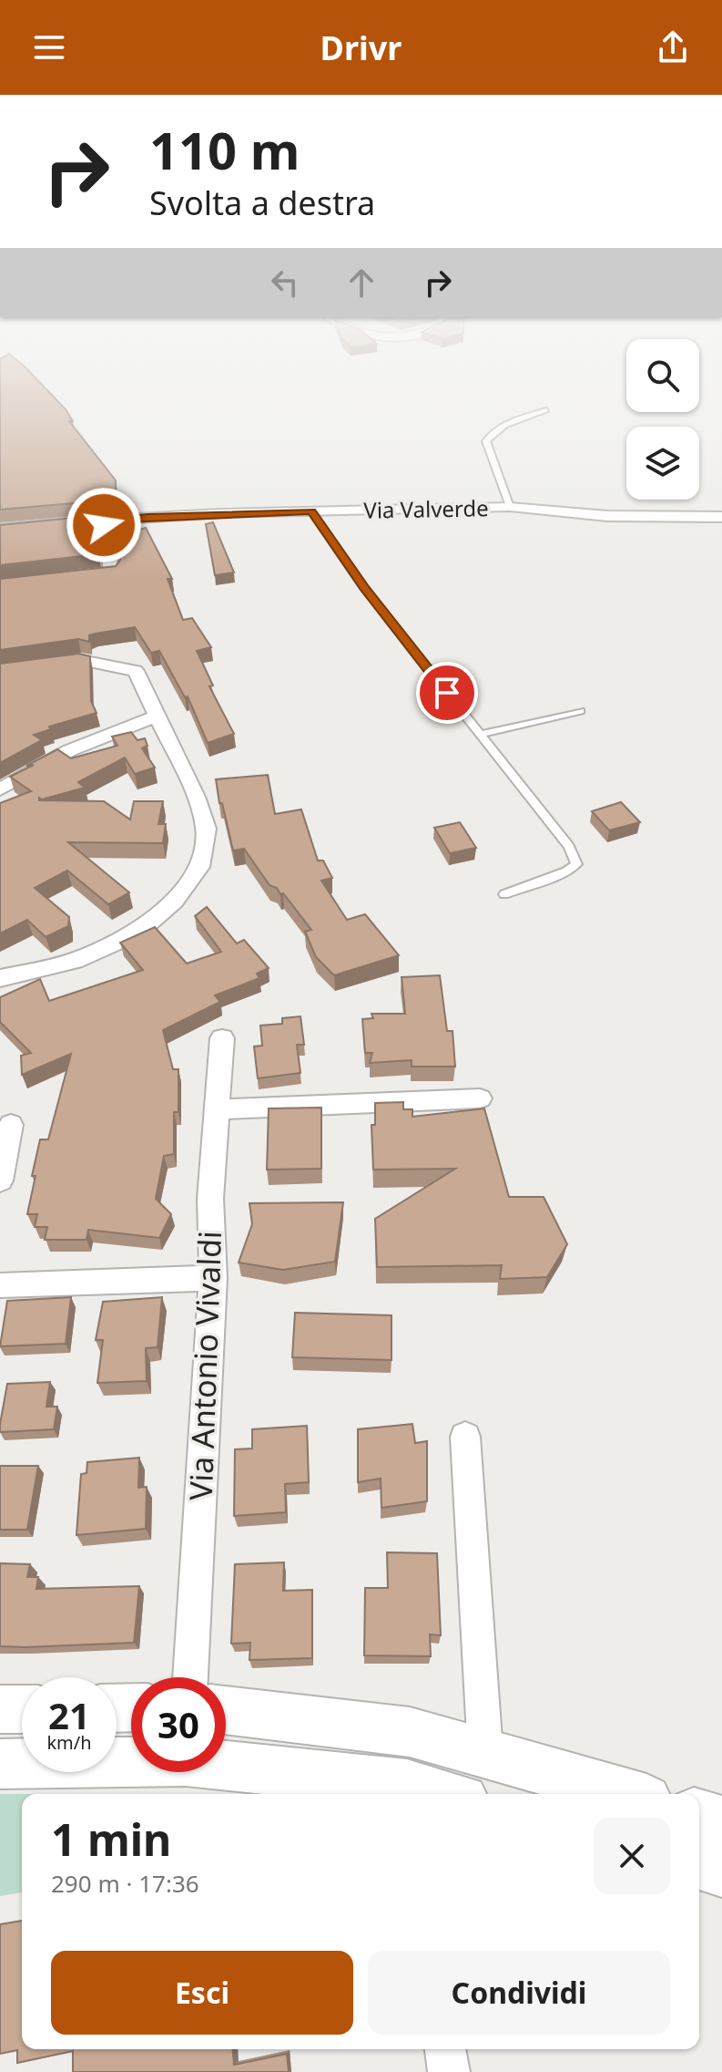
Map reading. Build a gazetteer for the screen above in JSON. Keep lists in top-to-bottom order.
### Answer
{
  "streets": {
    "main road": ["Via Valverde"],
    "street": ["Via Antonio Vivaldi"]
  },
  "page": {
    "header": "Drivr",
    "turn": ["110 m", "Svolta a destra"],
    "speed": "21 km/h",
    "limit": "30",
    "heading": ["1 min", "290 m · 17:36"],
    "buttons": ["Esci", "Condividi"]
  }
}
